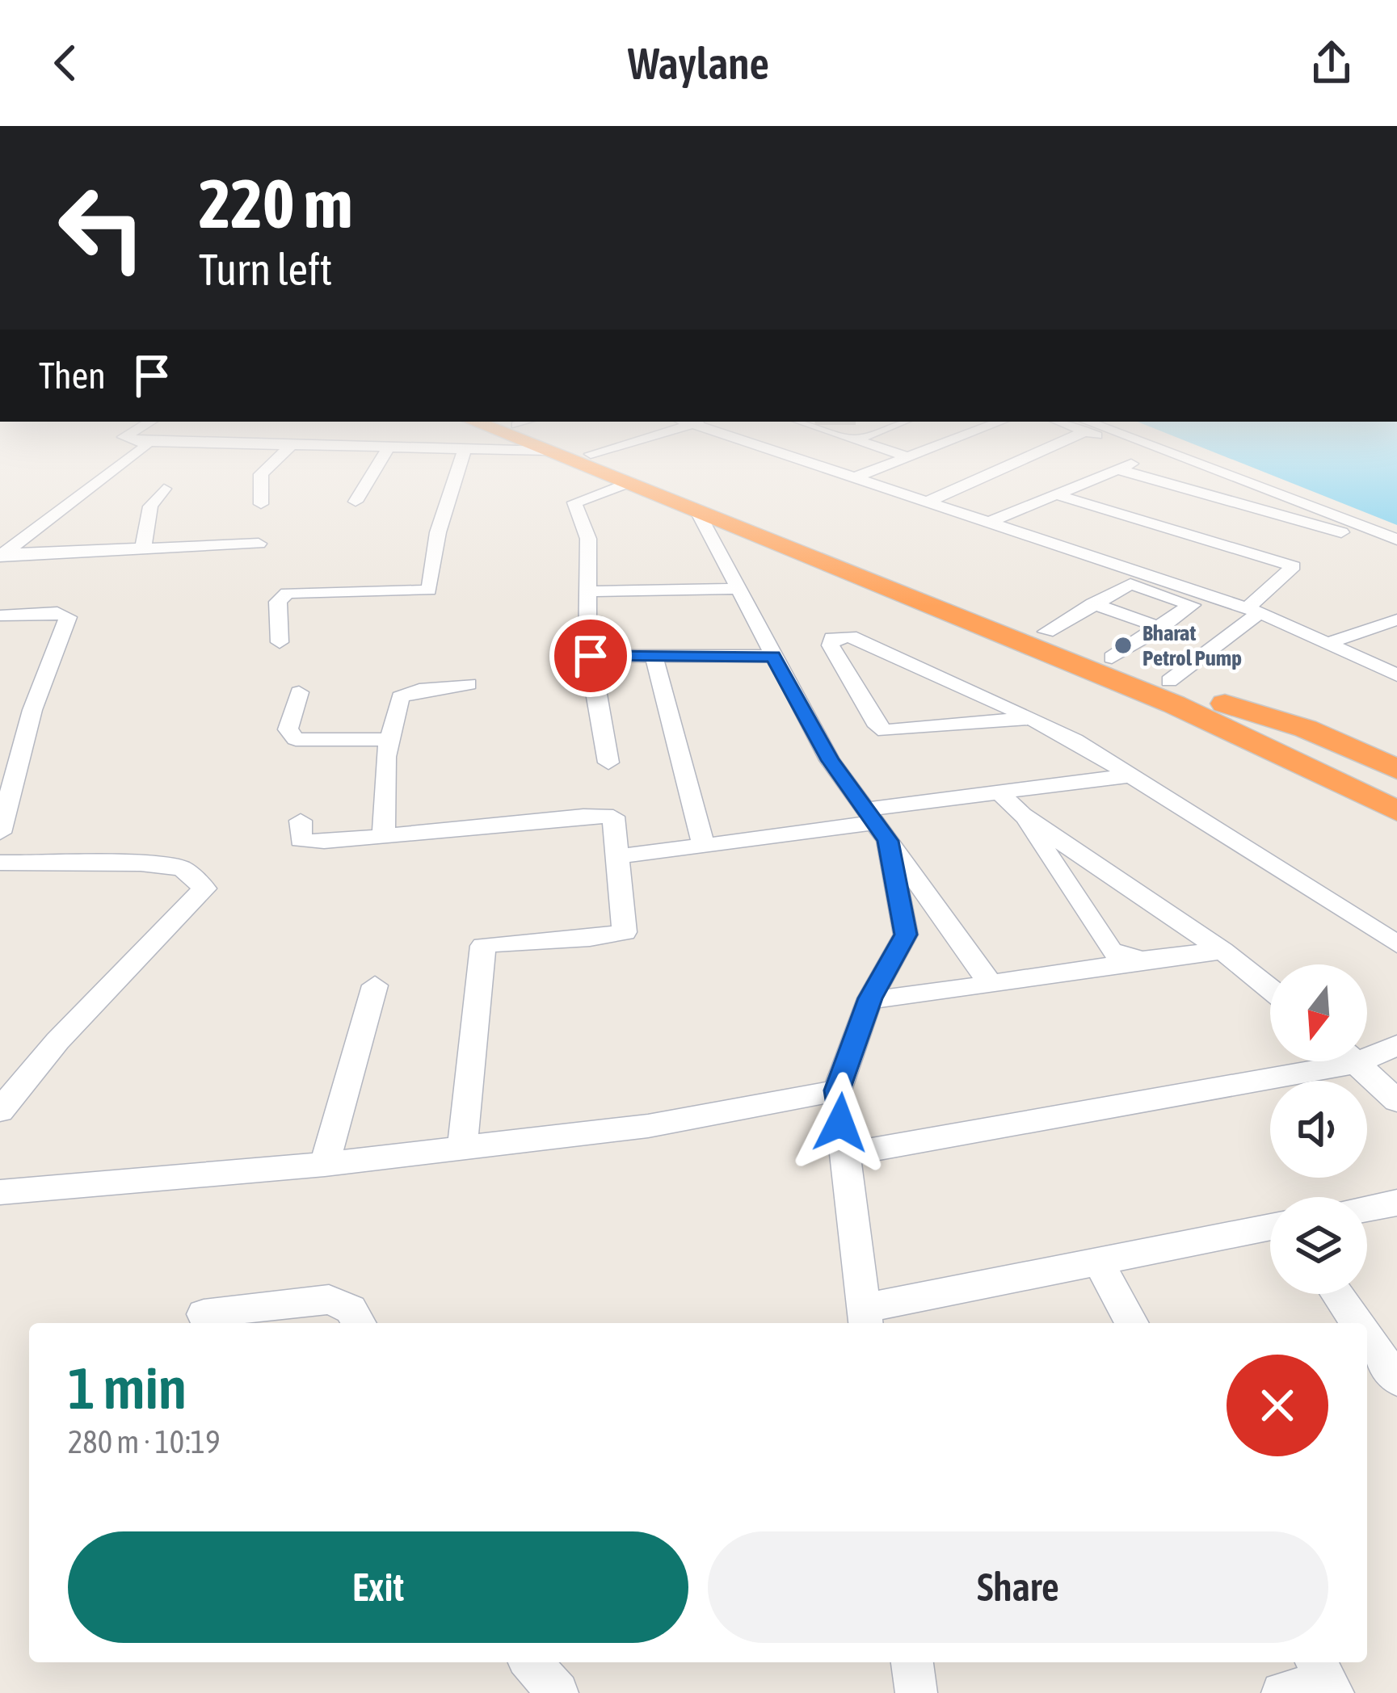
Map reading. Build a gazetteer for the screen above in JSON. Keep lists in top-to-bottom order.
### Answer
{
  "places": ["Bharat Petrol Pump"],
  "north": "bottom",
  "page": {
    "header": "Waylane",
    "turn": ["220 m", "Turn left"],
    "then": "Then",
    "heading": ["1 min", "280 m · 10:19"],
    "buttons": ["Exit", "Share"]
  }
}
